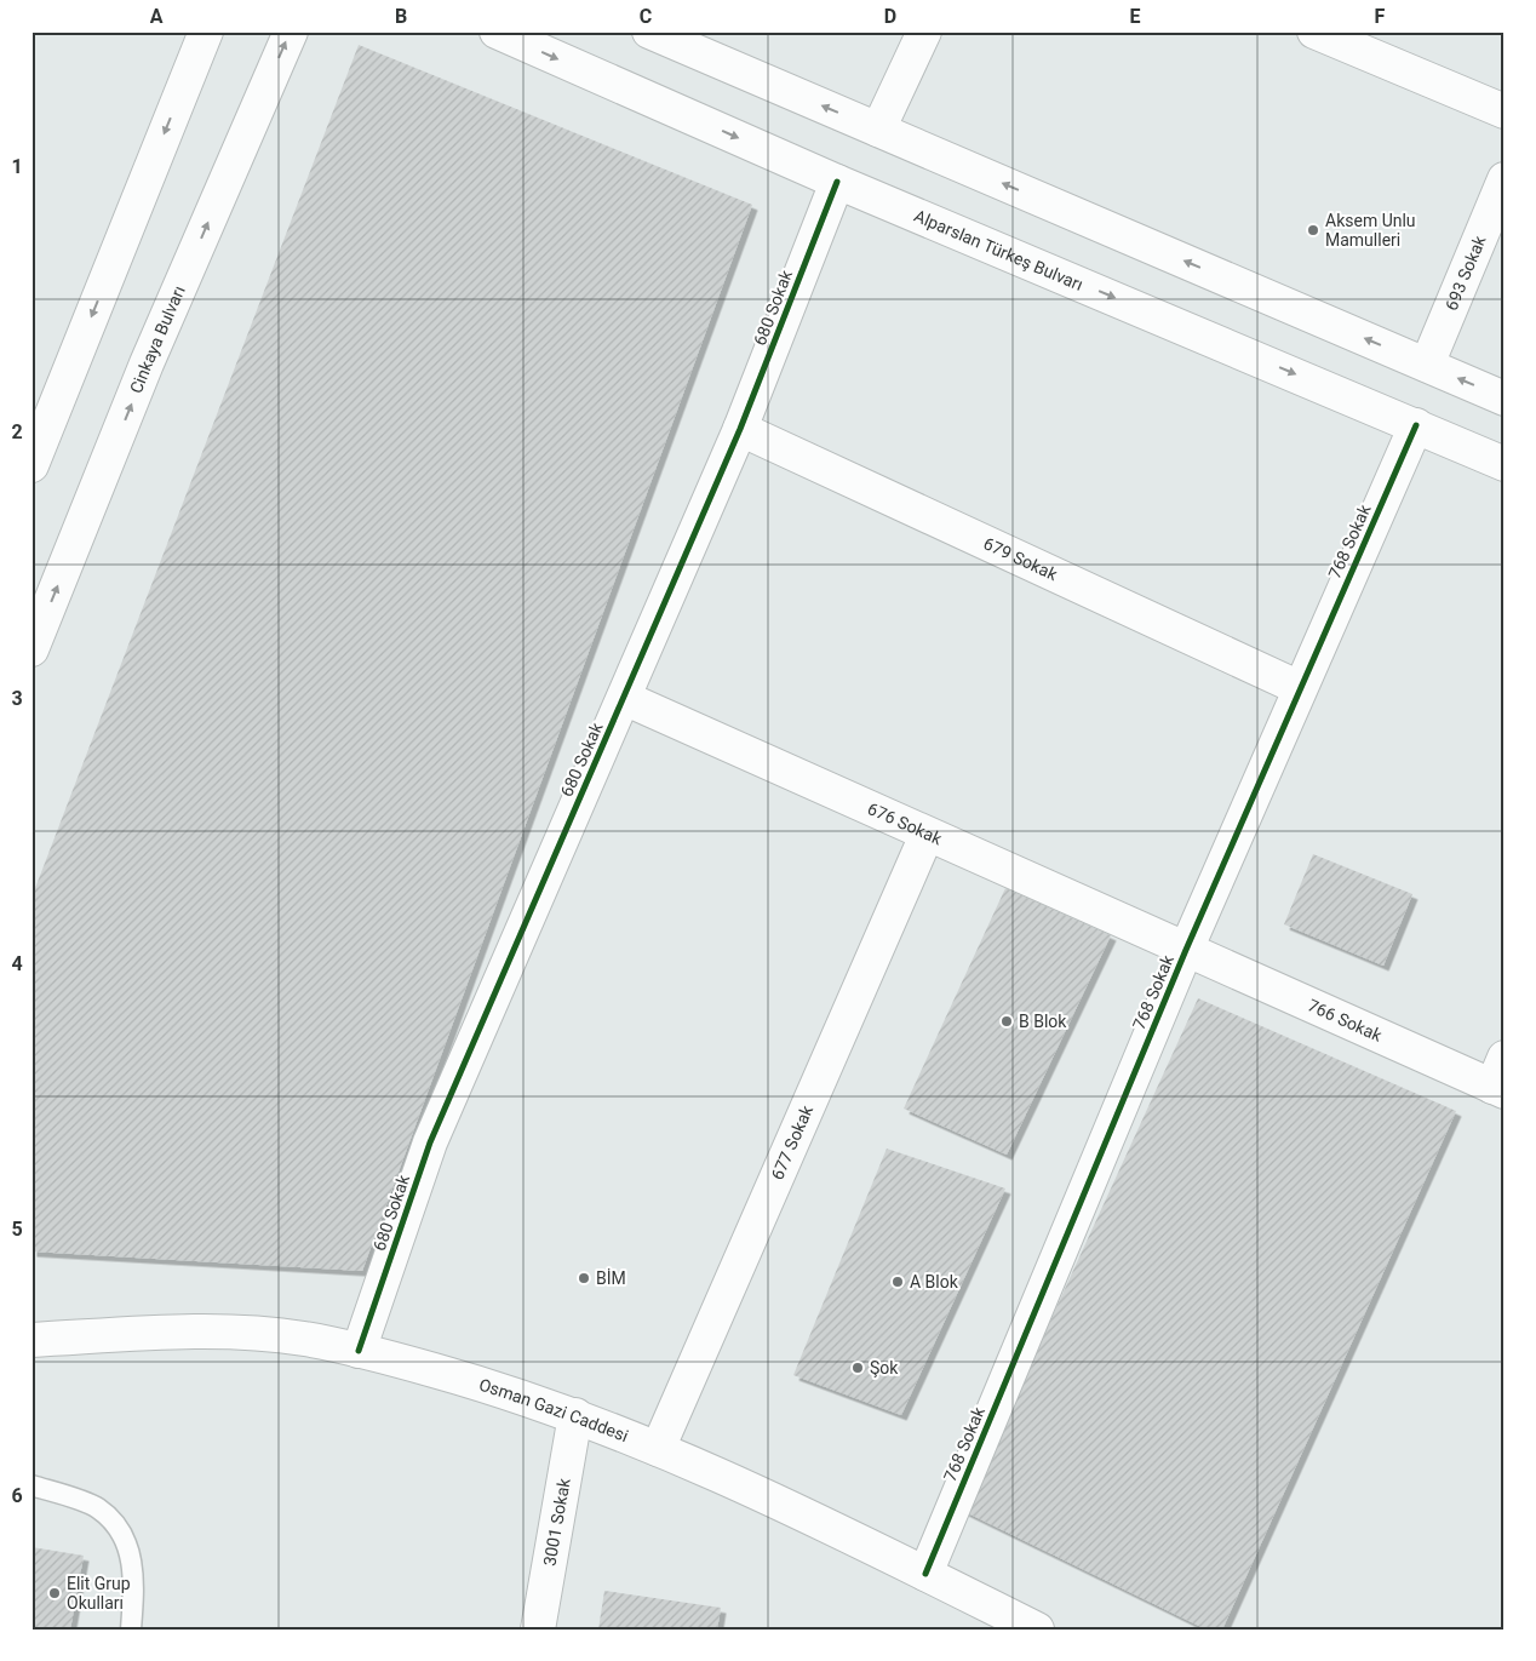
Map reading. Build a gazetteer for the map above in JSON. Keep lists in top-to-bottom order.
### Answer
{
  "streets": {
    "street": [
      "Alparslan Türkeş Bulvarı",
      "693 Sokak",
      "680 Sokak",
      "Cinkaya Bulvarı",
      "768 Sokak",
      "679 Sokak",
      "676 Sokak",
      "766 Sokak",
      "677 Sokak",
      "Osman Gazi Caddesi",
      "3001 Sokak"
    ]
  },
  "crossings": [
    ["Alparslan Türkeş Bulvarı", "680 Sokak"],
    ["Alparslan Türkeş Bulvarı", "768 Sokak"],
    ["680 Sokak", "679 Sokak"],
    ["680 Sokak", "676 Sokak"],
    ["680 Sokak", "Osman Gazi Caddesi"],
    ["768 Sokak", "679 Sokak"],
    ["768 Sokak", "676 Sokak"],
    ["768 Sokak", "766 Sokak"],
    ["768 Sokak", "Osman Gazi Caddesi"],
    ["676 Sokak", "766 Sokak"],
    ["676 Sokak", "677 Sokak"],
    ["677 Sokak", "Osman Gazi Caddesi"],
    ["Osman Gazi Caddesi", "3001 Sokak"]
  ],
  "places": [
    "Aksem Unlu Mamulleri",
    "B Blok",
    "BİM",
    "A Blok",
    "Şok",
    "Elit Grup Okulları"
  ],
  "grid": {
    "columns": [
      "A",
      "B",
      "C",
      "D",
      "E",
      "F"
    ],
    "rows": [
      "1",
      "2",
      "3",
      "4",
      "5",
      "6"
    ]
  }
}
